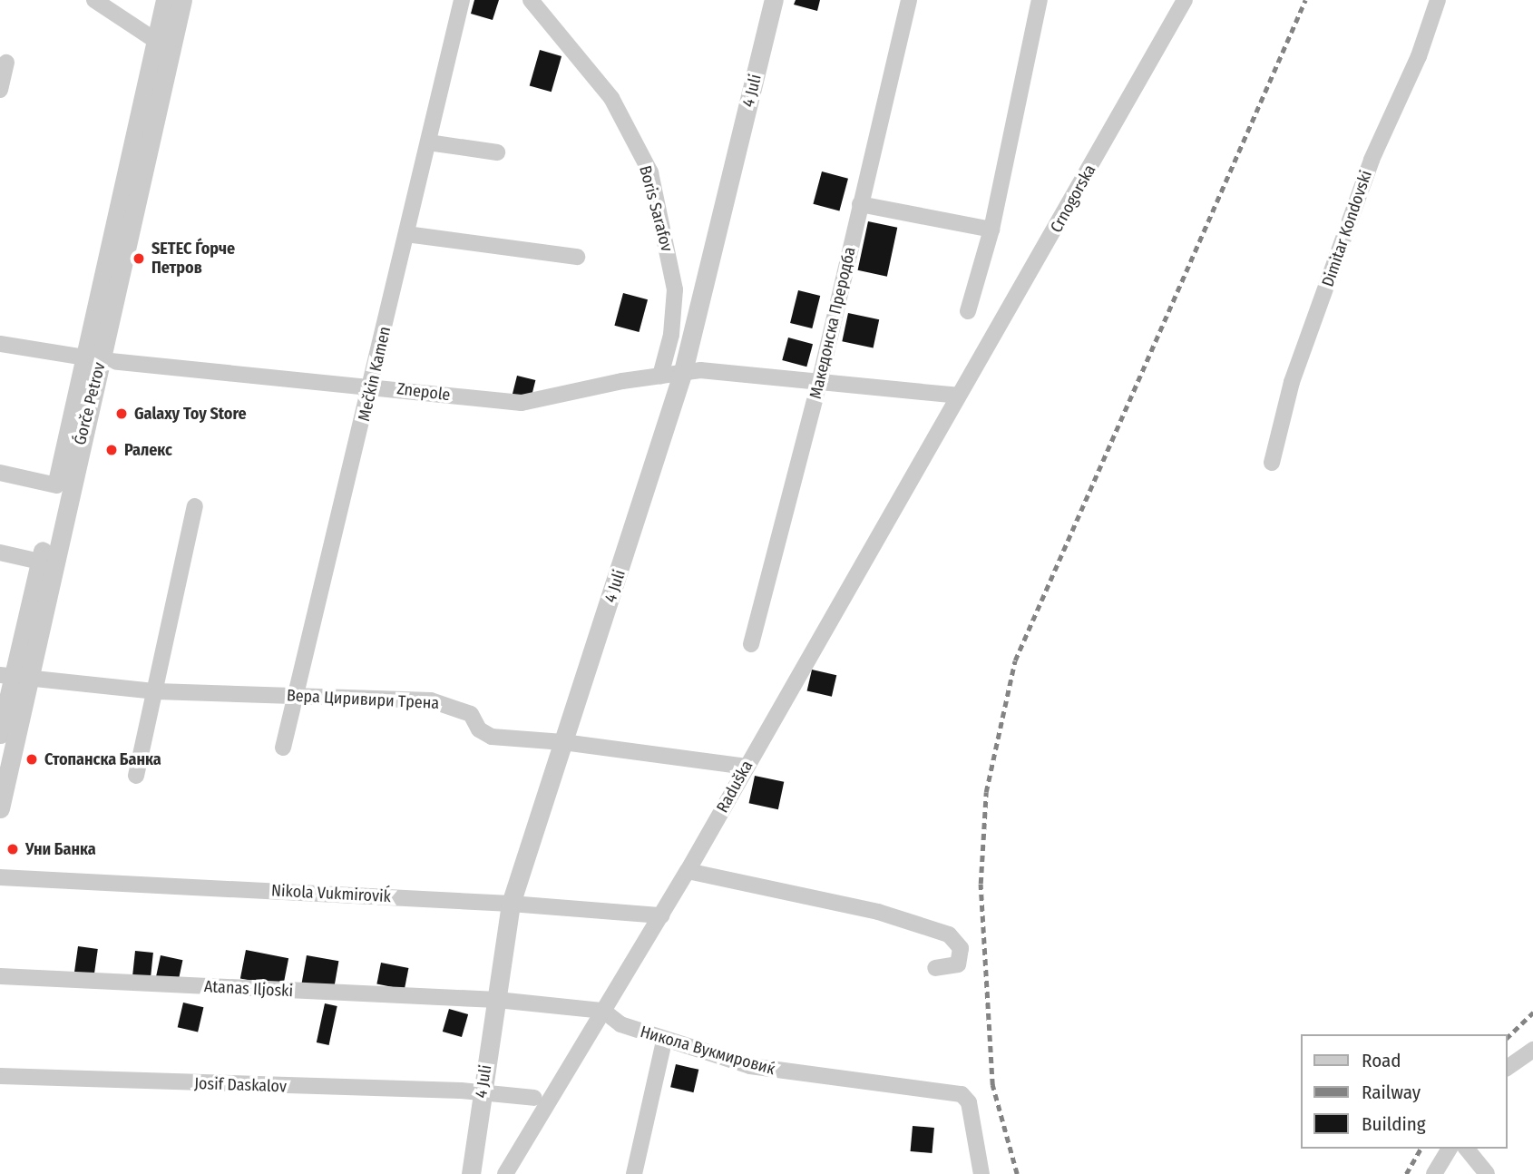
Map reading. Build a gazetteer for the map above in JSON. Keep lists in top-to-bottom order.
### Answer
{
  "streets": {
    "street": [
      "4 Juli",
      "Crnogorska",
      "Boris Sarafov",
      "Dimitar Kondovski",
      "Македонска Преродба",
      "Mečkin Kamen",
      "Znepole",
      "Ǵorče Petrov",
      "Вера Циривири Трена",
      "Raduška",
      "Nikola Vukmiroviḱ",
      "Atanas Iljoski",
      "Никола Вукмировиќ",
      "Josif Daskalov"
    ]
  },
  "crossings": [
    ["4 Juli", "Znepole"],
    ["4 Juli", "Вера Циривири Трена"],
    ["4 Juli", "Nikola Vukmiroviḱ"],
    ["4 Juli", "Atanas Iljoski"],
    ["4 Juli", "Никола Вукмировиќ"],
    ["4 Juli", "Josif Daskalov"],
    ["Crnogorska", "Znepole"],
    ["Crnogorska", "Raduška"],
    ["Boris Sarafov", "Znepole"],
    ["Македонска Преродба", "Znepole"],
    ["Mečkin Kamen", "Znepole"],
    ["Mečkin Kamen", "Вера Циривири Трена"],
    ["Znepole", "Ǵorče Petrov"],
    ["Znepole", "Raduška"],
    ["Ǵorče Petrov", "Вера Циривири Трена"],
    ["Вера Циривири Трена", "Raduška"],
    ["Raduška", "Nikola Vukmiroviḱ"],
    ["Raduška", "Никола Вукмировиќ"],
    ["Atanas Iljoski", "Никола Вукмировиќ"]
  ],
  "places": [
    "SETEC Ѓорче Петров",
    "Galaxy Toy Store",
    "Ралекс",
    "Стопанска Банка",
    "Уни Банка"
  ],
  "legend": ["Road", "Railway", "Building"]
}
